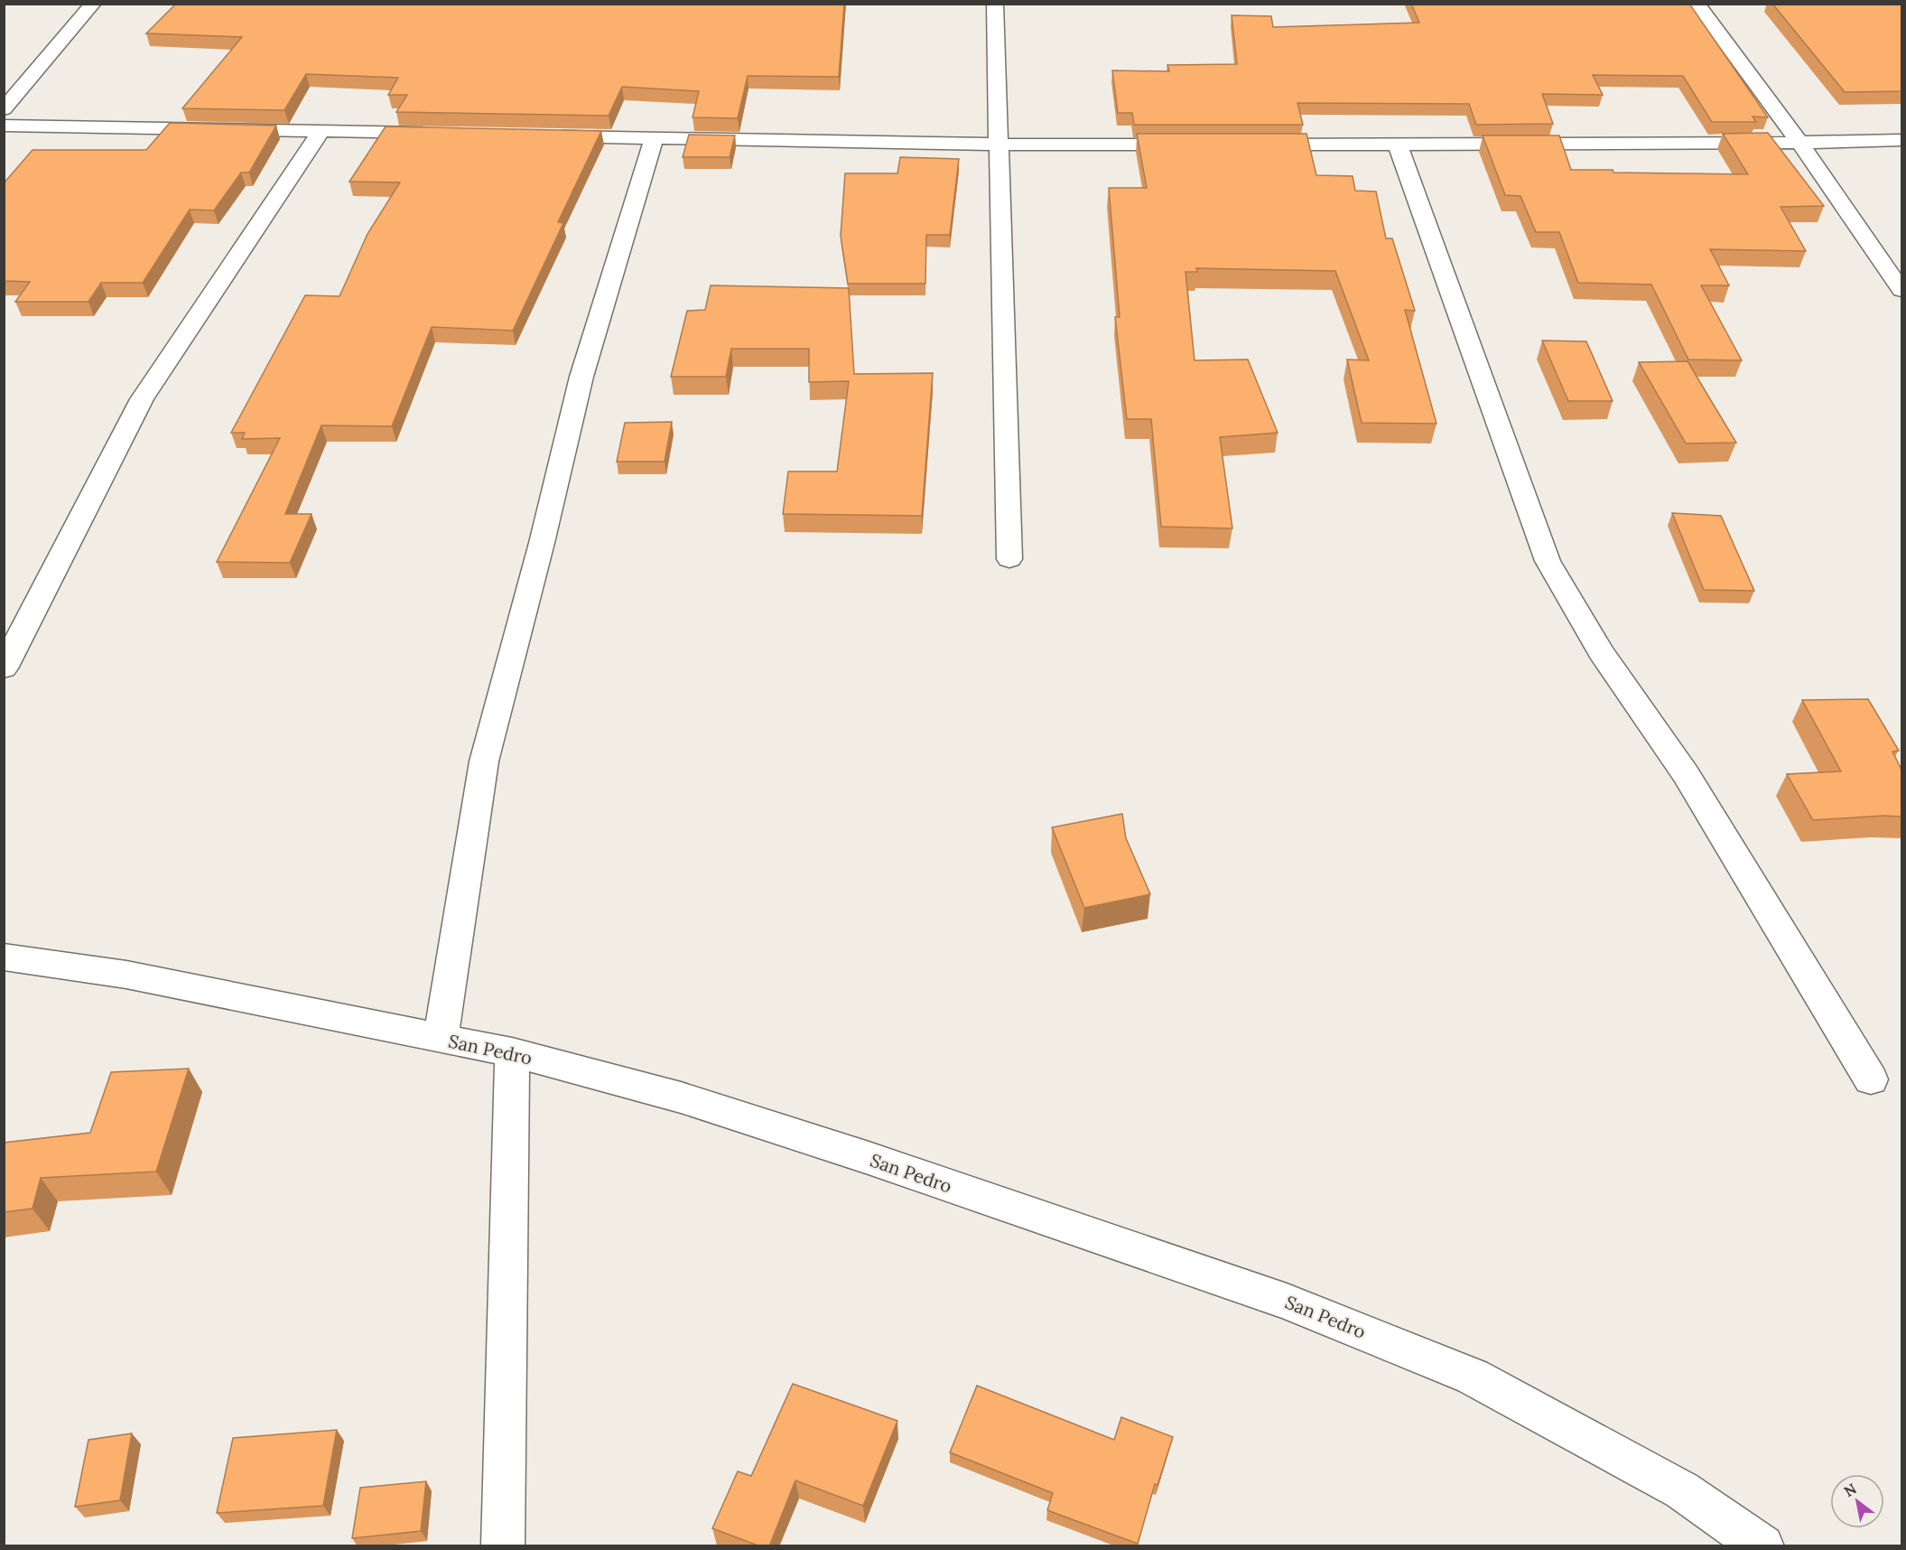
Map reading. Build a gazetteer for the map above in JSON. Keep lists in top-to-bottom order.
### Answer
{
  "streets": {
    "street": ["San Pedro"]
  },
  "north": "top left"
}
